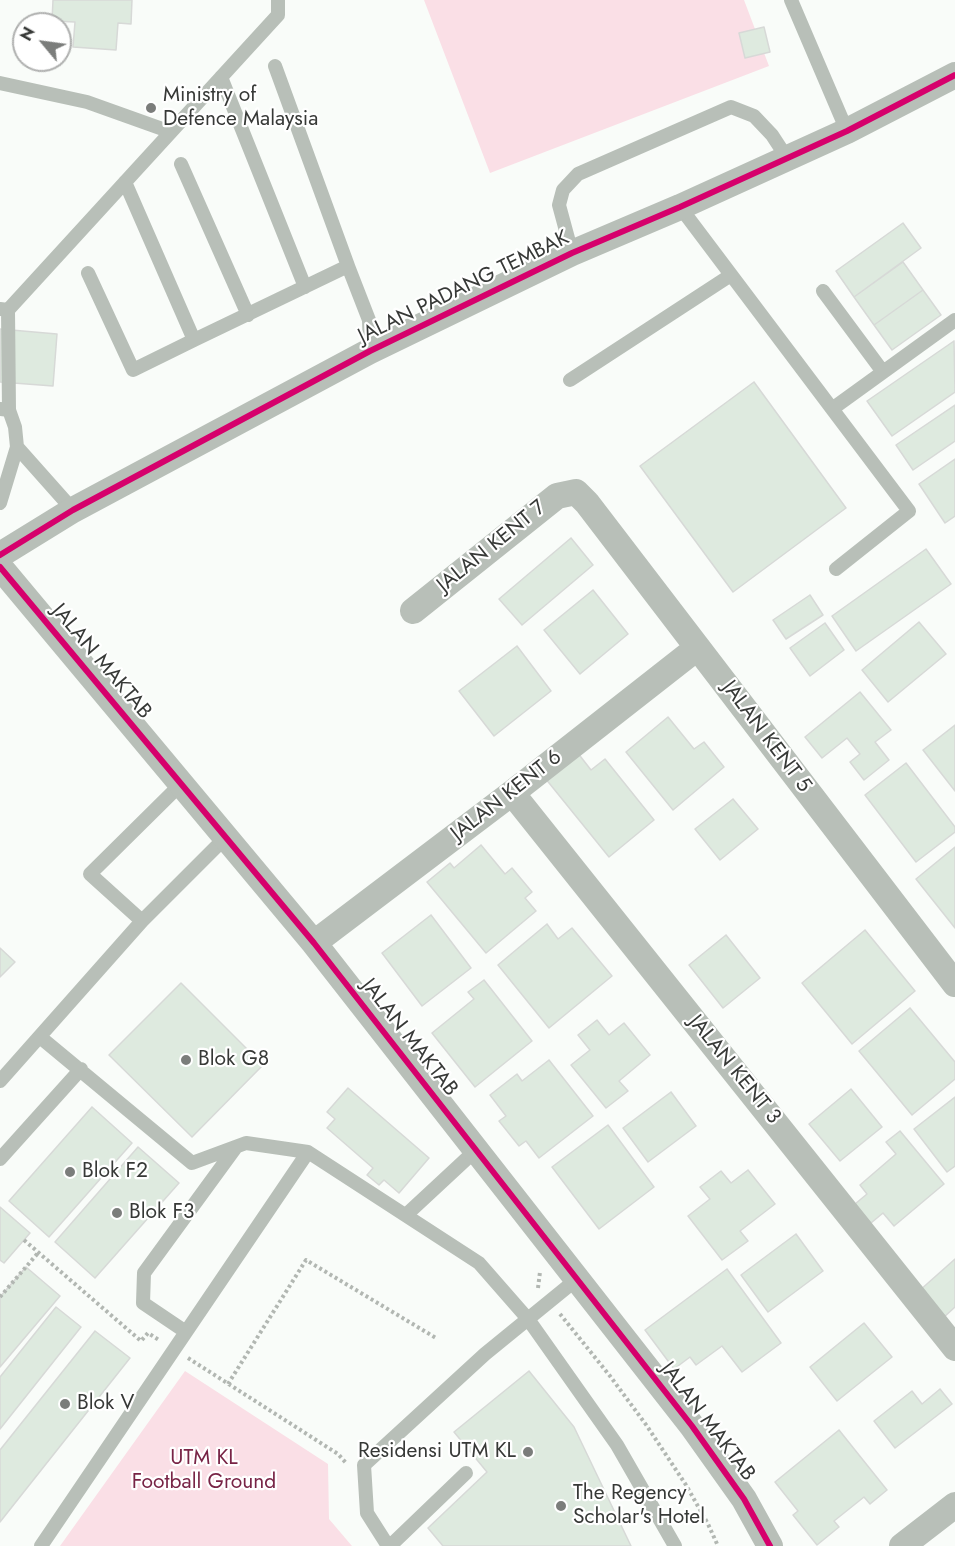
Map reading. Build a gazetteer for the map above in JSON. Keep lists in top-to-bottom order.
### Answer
{
  "streets": {
    "street": [
      "JALAN PADANG TEMBAK",
      "JALAN KENT 7",
      "JALAN MAKTAB",
      "JALAN KENT 5",
      "JALAN KENT 6",
      "JALAN KENT 3"
    ]
  },
  "crossings": [
    ["JALAN KENT 7", "JALAN KENT 5"],
    ["JALAN MAKTAB", "JALAN KENT 6"],
    ["JALAN KENT 5", "JALAN KENT 6"],
    ["JALAN KENT 6", "JALAN KENT 3"]
  ],
  "parks": ["UTM KL Football Ground"],
  "places": [
    "Ministry of Defence Malaysia",
    "Blok G8",
    "Blok F2",
    "Blok F3",
    "Blok V",
    "Residensi UTM KL",
    "The Regency Scholar's Hotel"
  ],
  "north": "top left"
}
